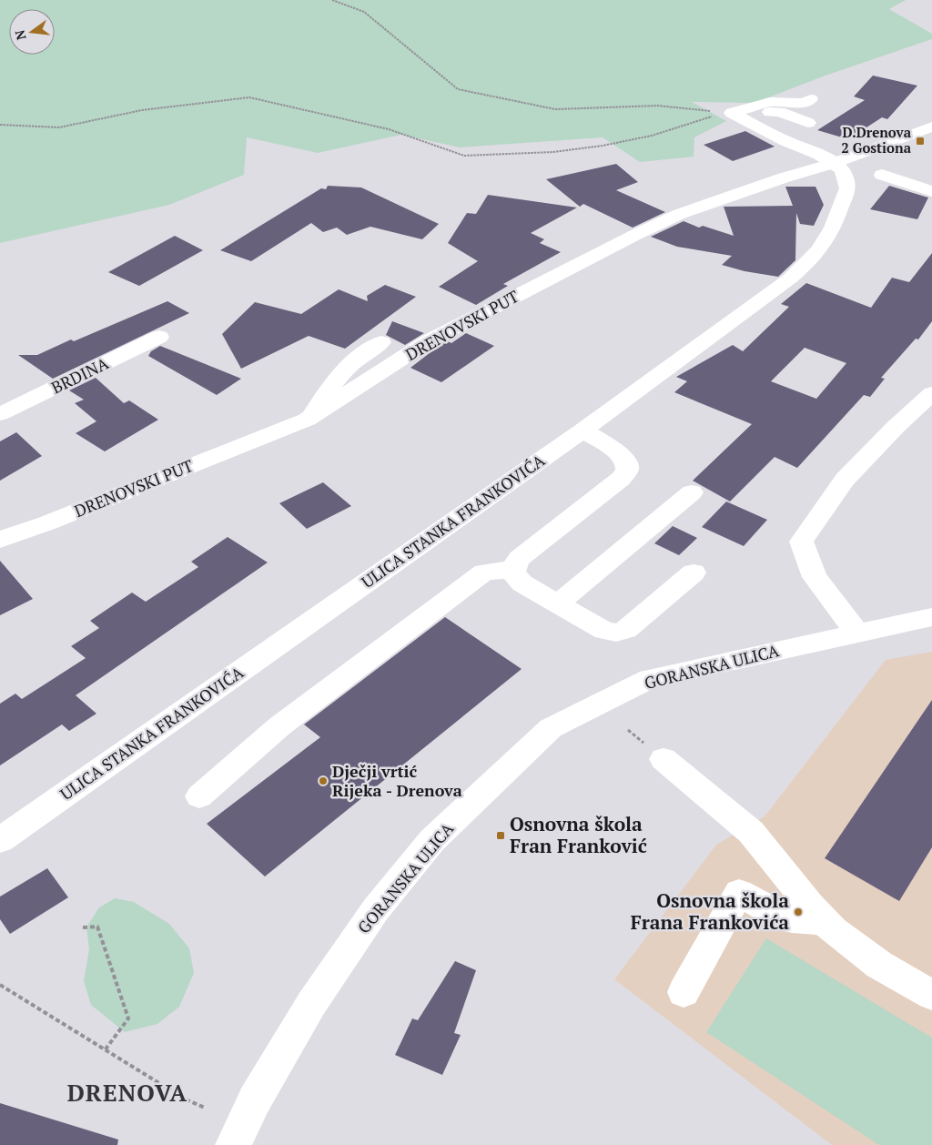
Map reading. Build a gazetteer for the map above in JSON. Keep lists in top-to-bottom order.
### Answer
{
  "streets": {
    "street": [
      "DRENOVSKI PUT",
      "BRDINA",
      "ULICA STANKA FRANKOVIĆA",
      "GORANSKA ULICA"
    ]
  },
  "crossings": [
    ["DRENOVSKI PUT", "ULICA STANKA FRANKOVIĆA"]
  ],
  "districts": ["DRENOVA"],
  "places": {
    "transit": ["D.Drenova 2 Gostiona", "Osnovna škola Fran Franković"],
    "other": ["Dječji vrtić Rijeka - Drenova", "Osnovna škola Frana Frankovića"]
  },
  "north": "left"
}
